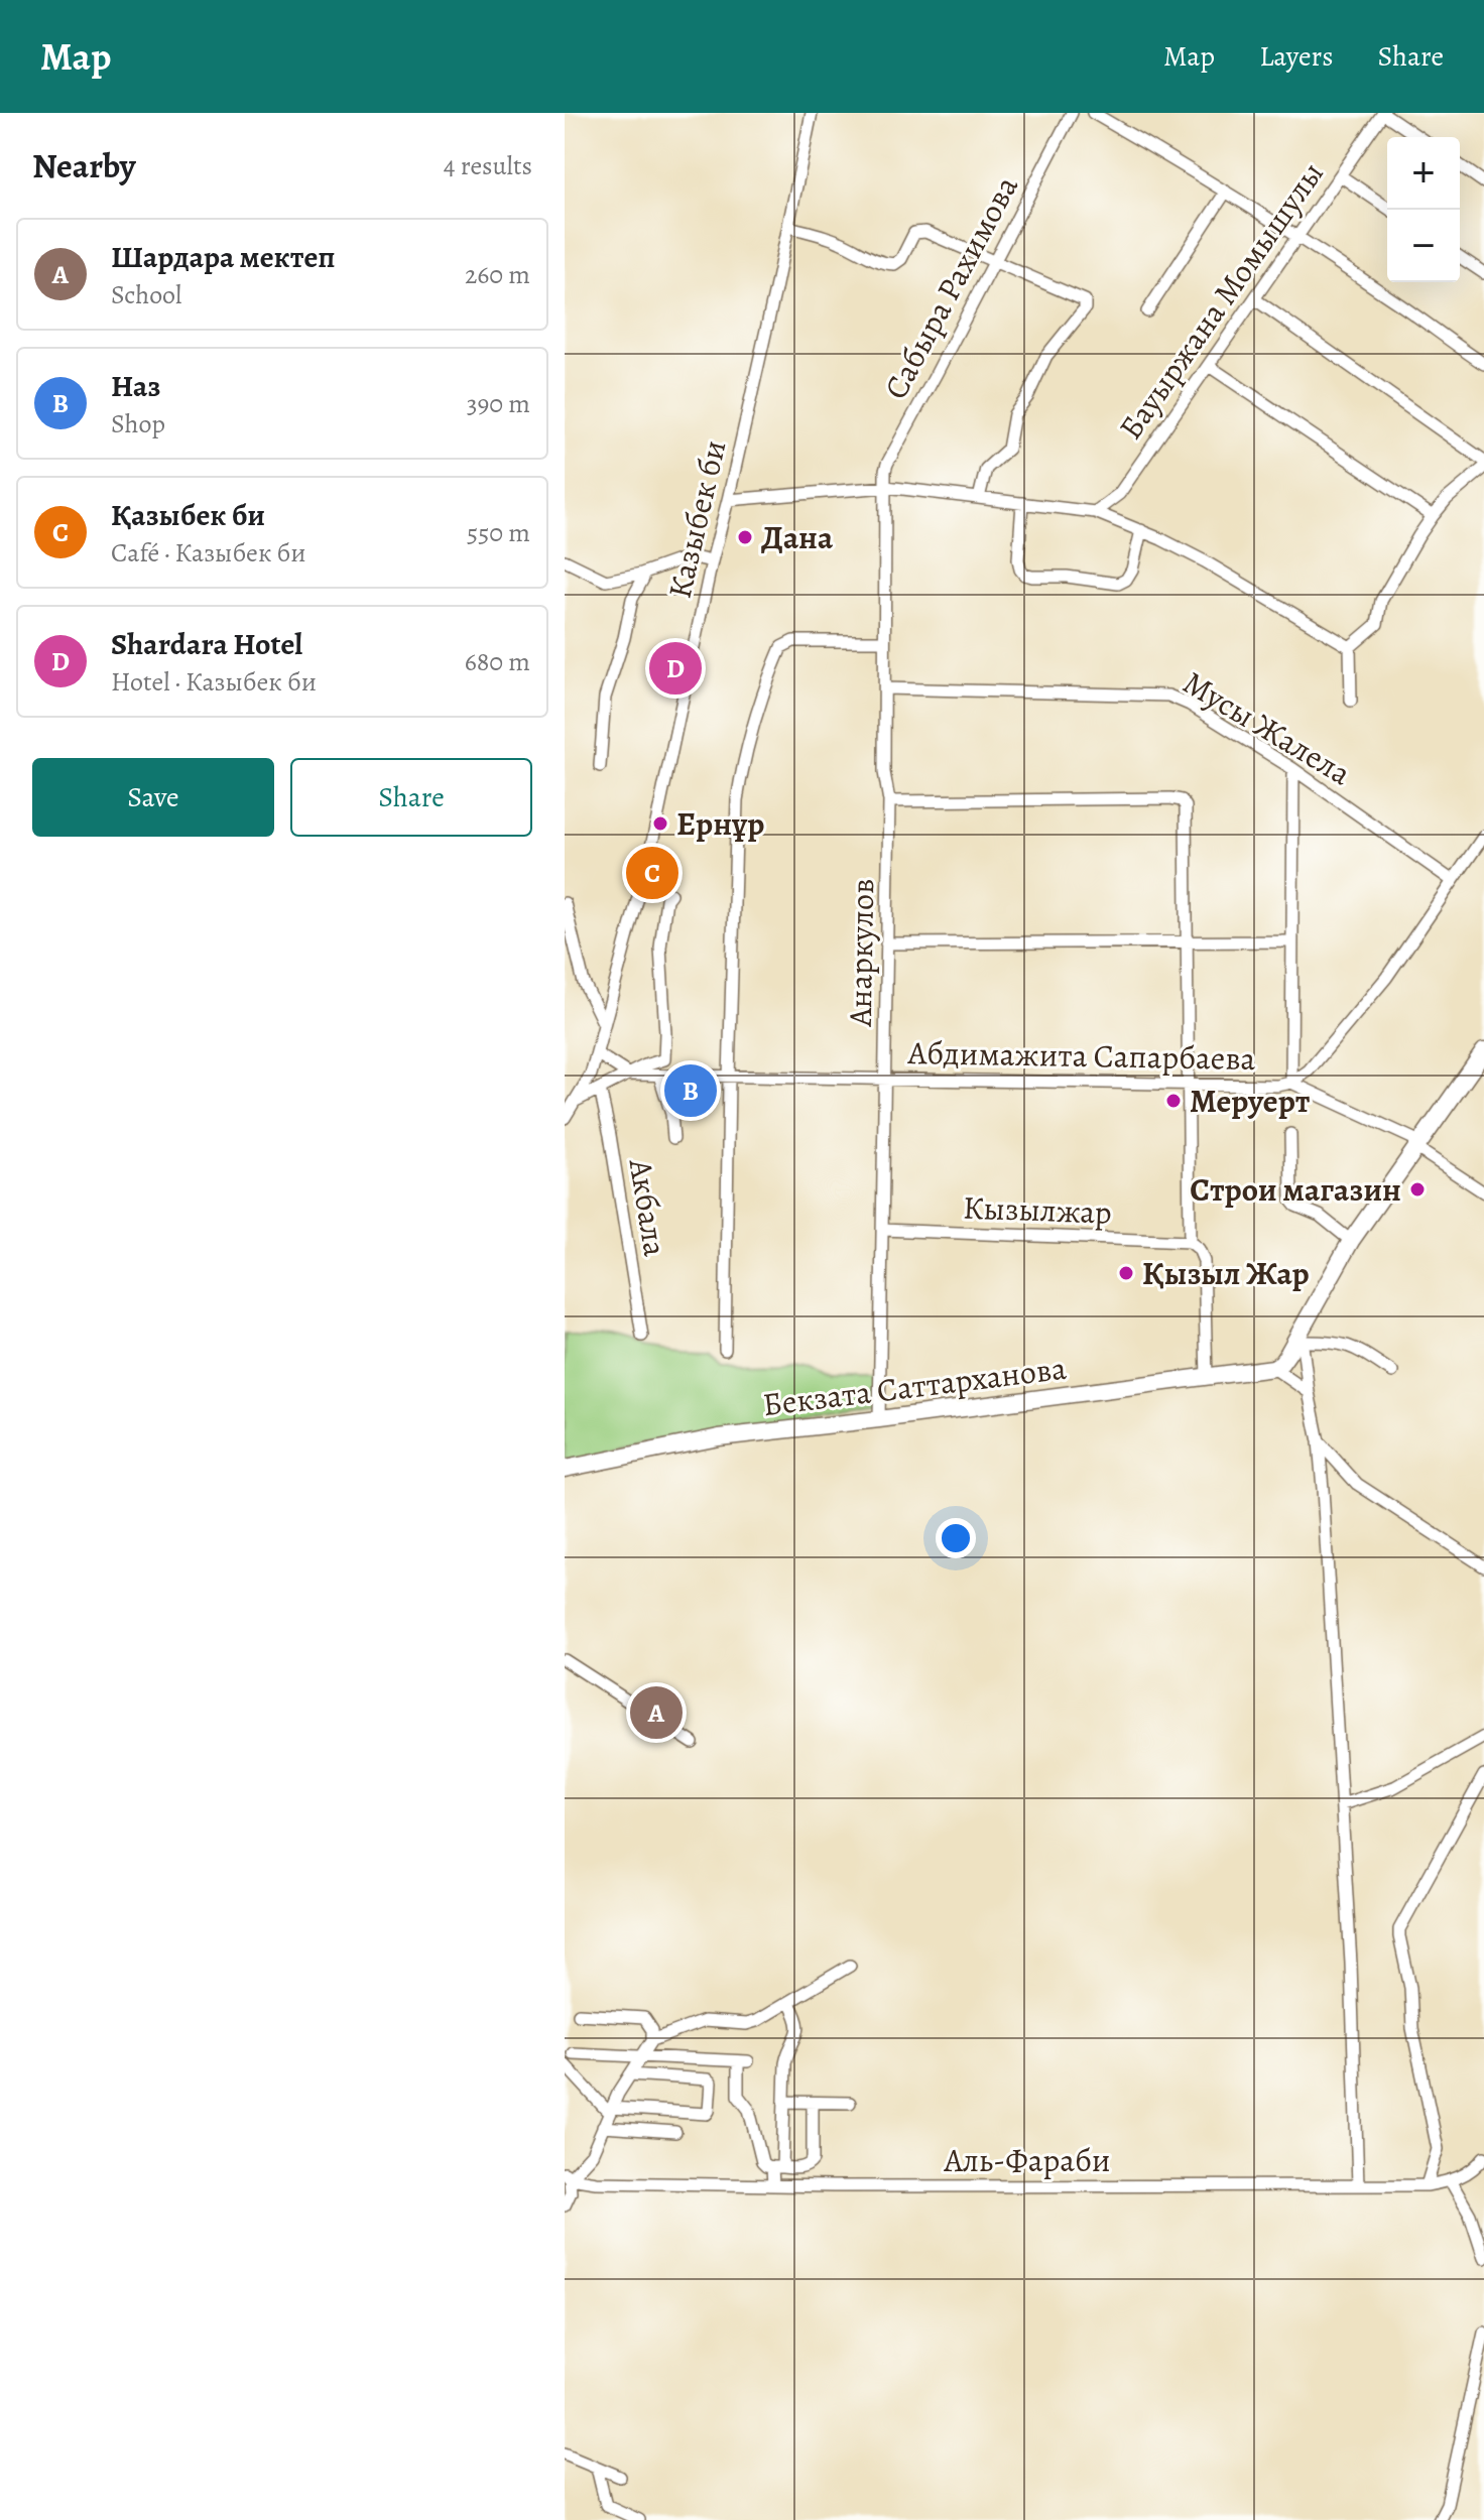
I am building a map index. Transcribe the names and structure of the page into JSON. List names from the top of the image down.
{
  "streets": {
    "street": [
      "Сабыра Рахимова",
      "Бауыржана Момышулы",
      "Казыбек би",
      "Мусы Жалела",
      "Анаркулов",
      "Абдимажита Сапарбаева",
      "Акбала",
      "Кызылжар",
      "Бекзата Саттарханова",
      "Аль-Фараби"
    ]
  },
  "crossings": [
    ["Сабыра Рахимова", "Анаркулов"],
    ["Мусы Жалела", "Анаркулов"],
    ["Мусы Жалела", "Абдимажита Сапарбаева"],
    ["Анаркулов", "Абдимажита Сапарбаева"],
    ["Анаркулов", "Кызылжар"],
    ["Анаркулов", "Бекзата Саттарханова"]
  ],
  "places": [
    "Дана",
    "Ернұр",
    "Меруерт",
    "Строи магазин",
    "Қызыл Жар"
  ],
  "page": {
    "header": "Map",
    "nav": ["Map", "Layers", "Share"],
    "heading": ["Nearby", "4 results"],
    "map_buttons": ["+", "−"],
    "list": [
      {
        "mark": "A",
        "name": "Шардара мектеп",
        "note": "School",
        "value": "260 m"
      },
      {
        "mark": "B",
        "name": "Наз",
        "note": "Shop",
        "value": "390 m"
      },
      {
        "mark": "C",
        "name": "Қазыбек би",
        "note": "Café · Казыбек би",
        "value": "550 m"
      },
      {
        "mark": "D",
        "name": "Shardara Hotel",
        "note": "Hotel · Казыбек би",
        "value": "680 m"
      }
    ],
    "pins": [
      "D",
      "C",
      "B",
      "A"
    ],
    "buttons": ["Save", "Share"]
  }
}
